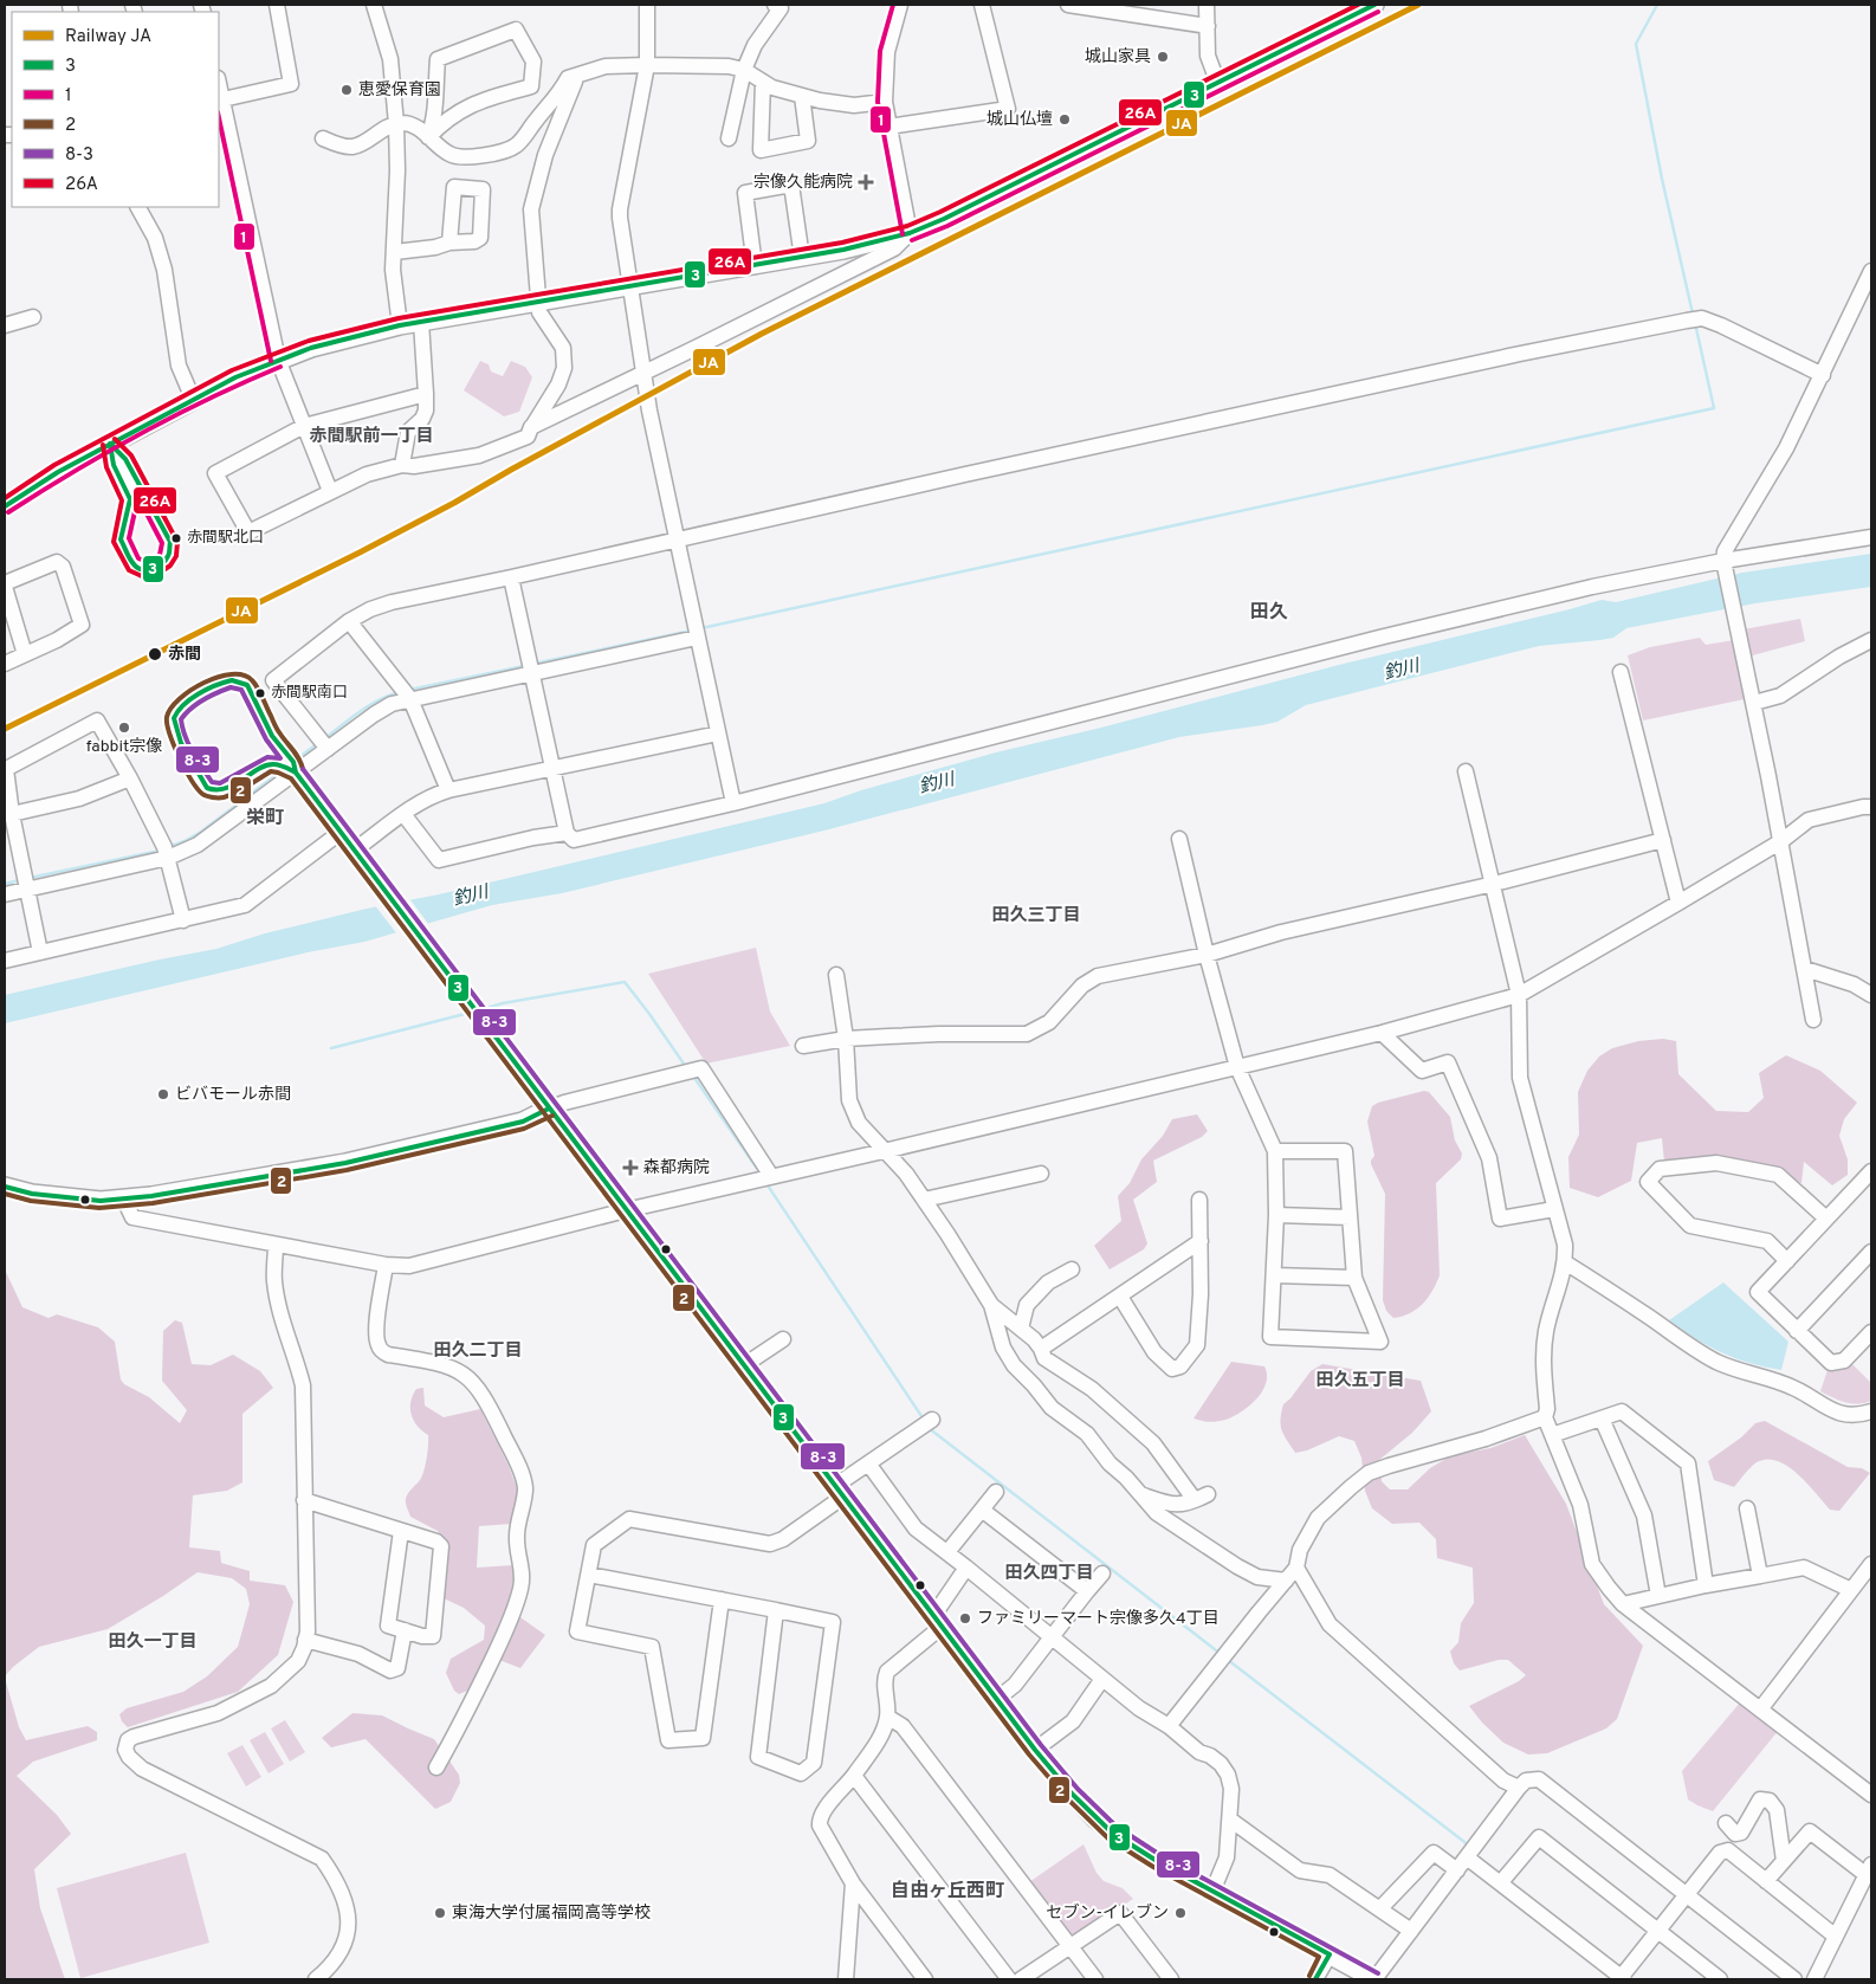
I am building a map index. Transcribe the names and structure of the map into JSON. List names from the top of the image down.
{
  "districts": [
    "赤間駅前一丁目",
    "田久",
    "栄町",
    "田久三丁目",
    "田久二丁目",
    "田久五丁目",
    "田久四丁目",
    "田久一丁目",
    "自由ヶ丘西町"
  ],
  "water": ["釣川"],
  "places": {
    "other": [
      "城山家具",
      "恵愛保育園",
      "城山仏壇",
      "赤間駅北口",
      "赤間",
      "赤間駅南口",
      "fabbit宗像",
      "ビバモール赤間",
      "ファミリーマート宗像多久4丁目",
      "東海大学付属福岡高等学校",
      "セブン-イレブン"
    ],
    "health": ["宗像久能病院", "森都病院"]
  },
  "lines": [
    "rail line JA",
    "transit line 3",
    "transit line 1",
    "transit line 26A",
    "transit line 2",
    "transit line 8-3"
  ],
  "legend": [
    "Railway JA",
    "3",
    "1",
    "2",
    "8-3",
    "26A"
  ]
}
